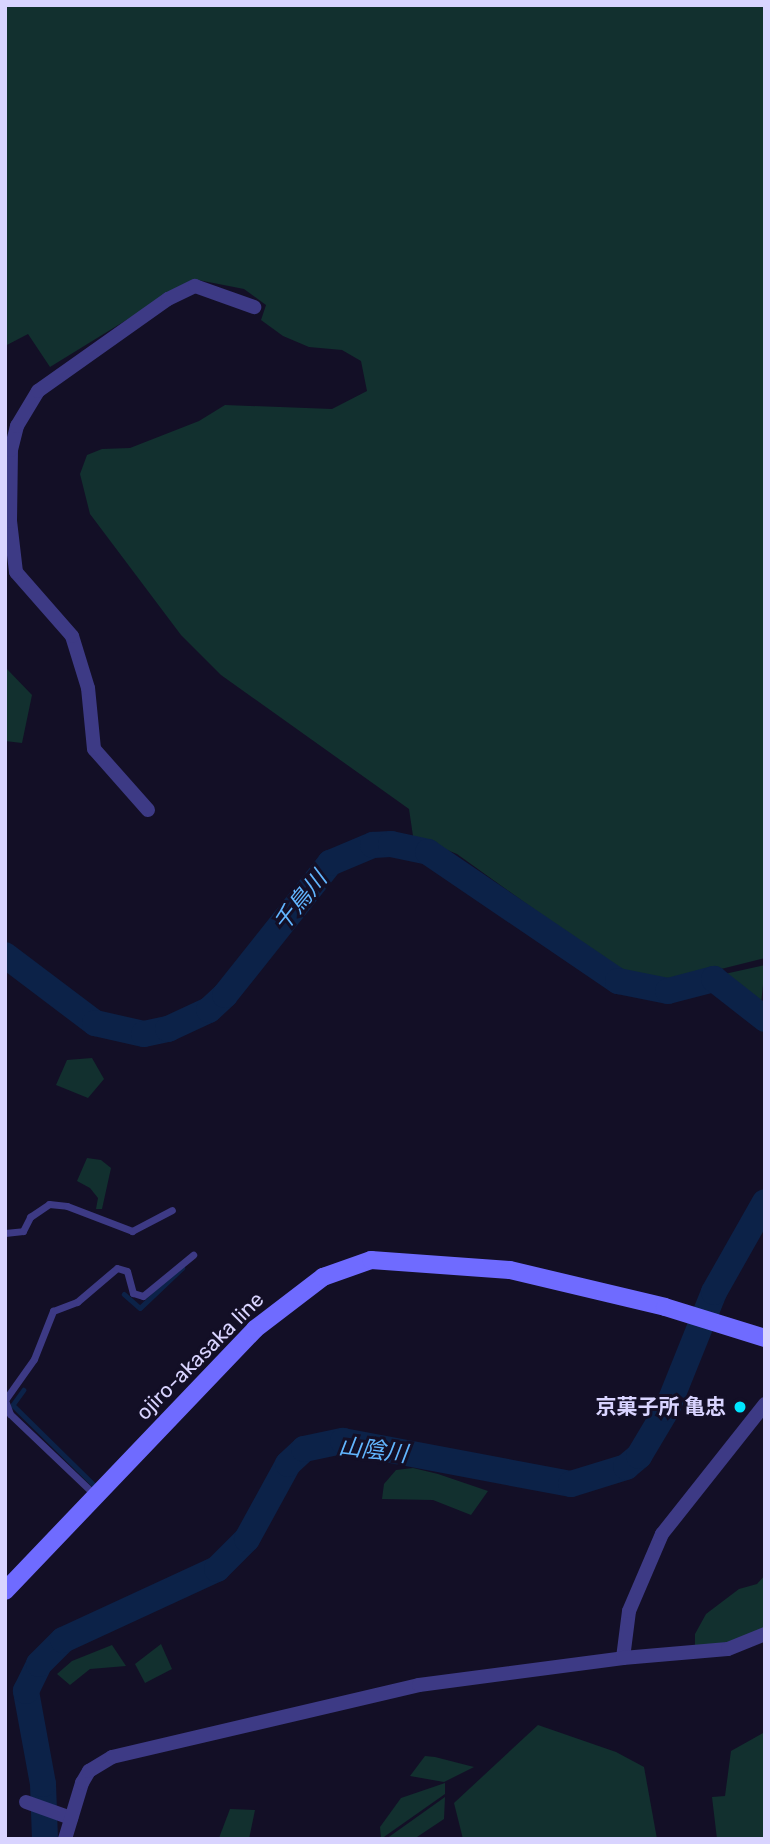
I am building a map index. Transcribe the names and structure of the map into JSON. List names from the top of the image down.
{
  "streets": {
    "main road": ["ojiro-akasaka line"]
  },
  "water": ["千鳥川", "山陰川"],
  "places": ["京菓子所 亀忠"]
}
